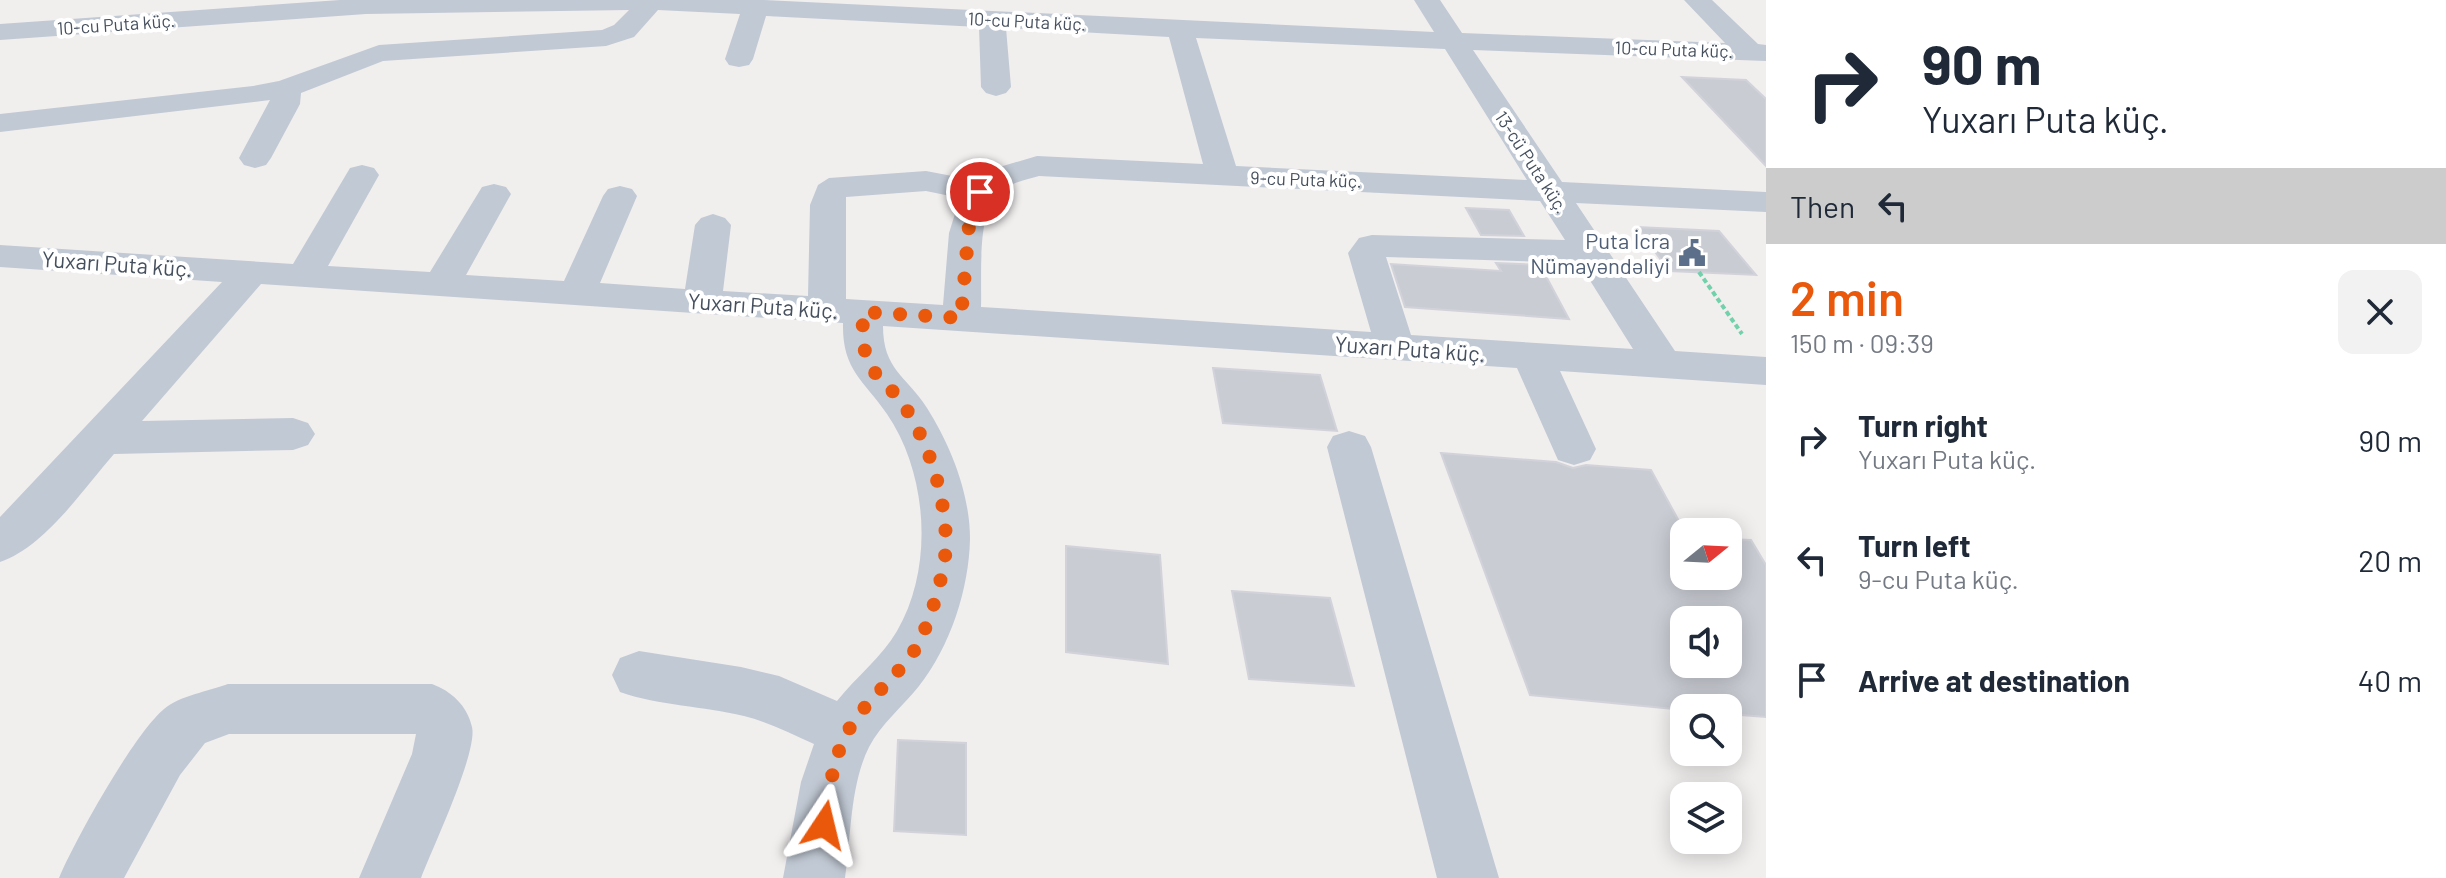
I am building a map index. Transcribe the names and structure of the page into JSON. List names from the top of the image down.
{
  "streets": {
    "street": [
      "10-cu Puta küç.",
      "13-cü Puta küç.",
      "9-cu Puta küç.",
      "Yuxarı Puta küç."
    ]
  },
  "crossings": [
    ["10-cu Puta küç.", "13-cü Puta küç."],
    ["13-cü Puta küç.", "9-cu Puta küç."],
    ["13-cü Puta küç.", "Yuxarı Puta küç."]
  ],
  "places": {
    "public building": ["Puta İcra Nümayəndəliyi"]
  },
  "north": "right",
  "page": {
    "turn": ["90 m", "Yuxarı Puta küç."],
    "then": "Then",
    "heading": ["2 min", "150 m · 09:39"],
    "list": [
      {
        "name": "Turn right",
        "note": "Yuxarı Puta küç.",
        "value": "90 m"
      },
      {
        "name": "Turn left",
        "note": "9-cu Puta küç.",
        "value": "20 m"
      },
      {
        "name": "Arrive at destination",
        "value": "40 m"
      }
    ]
  }
}
